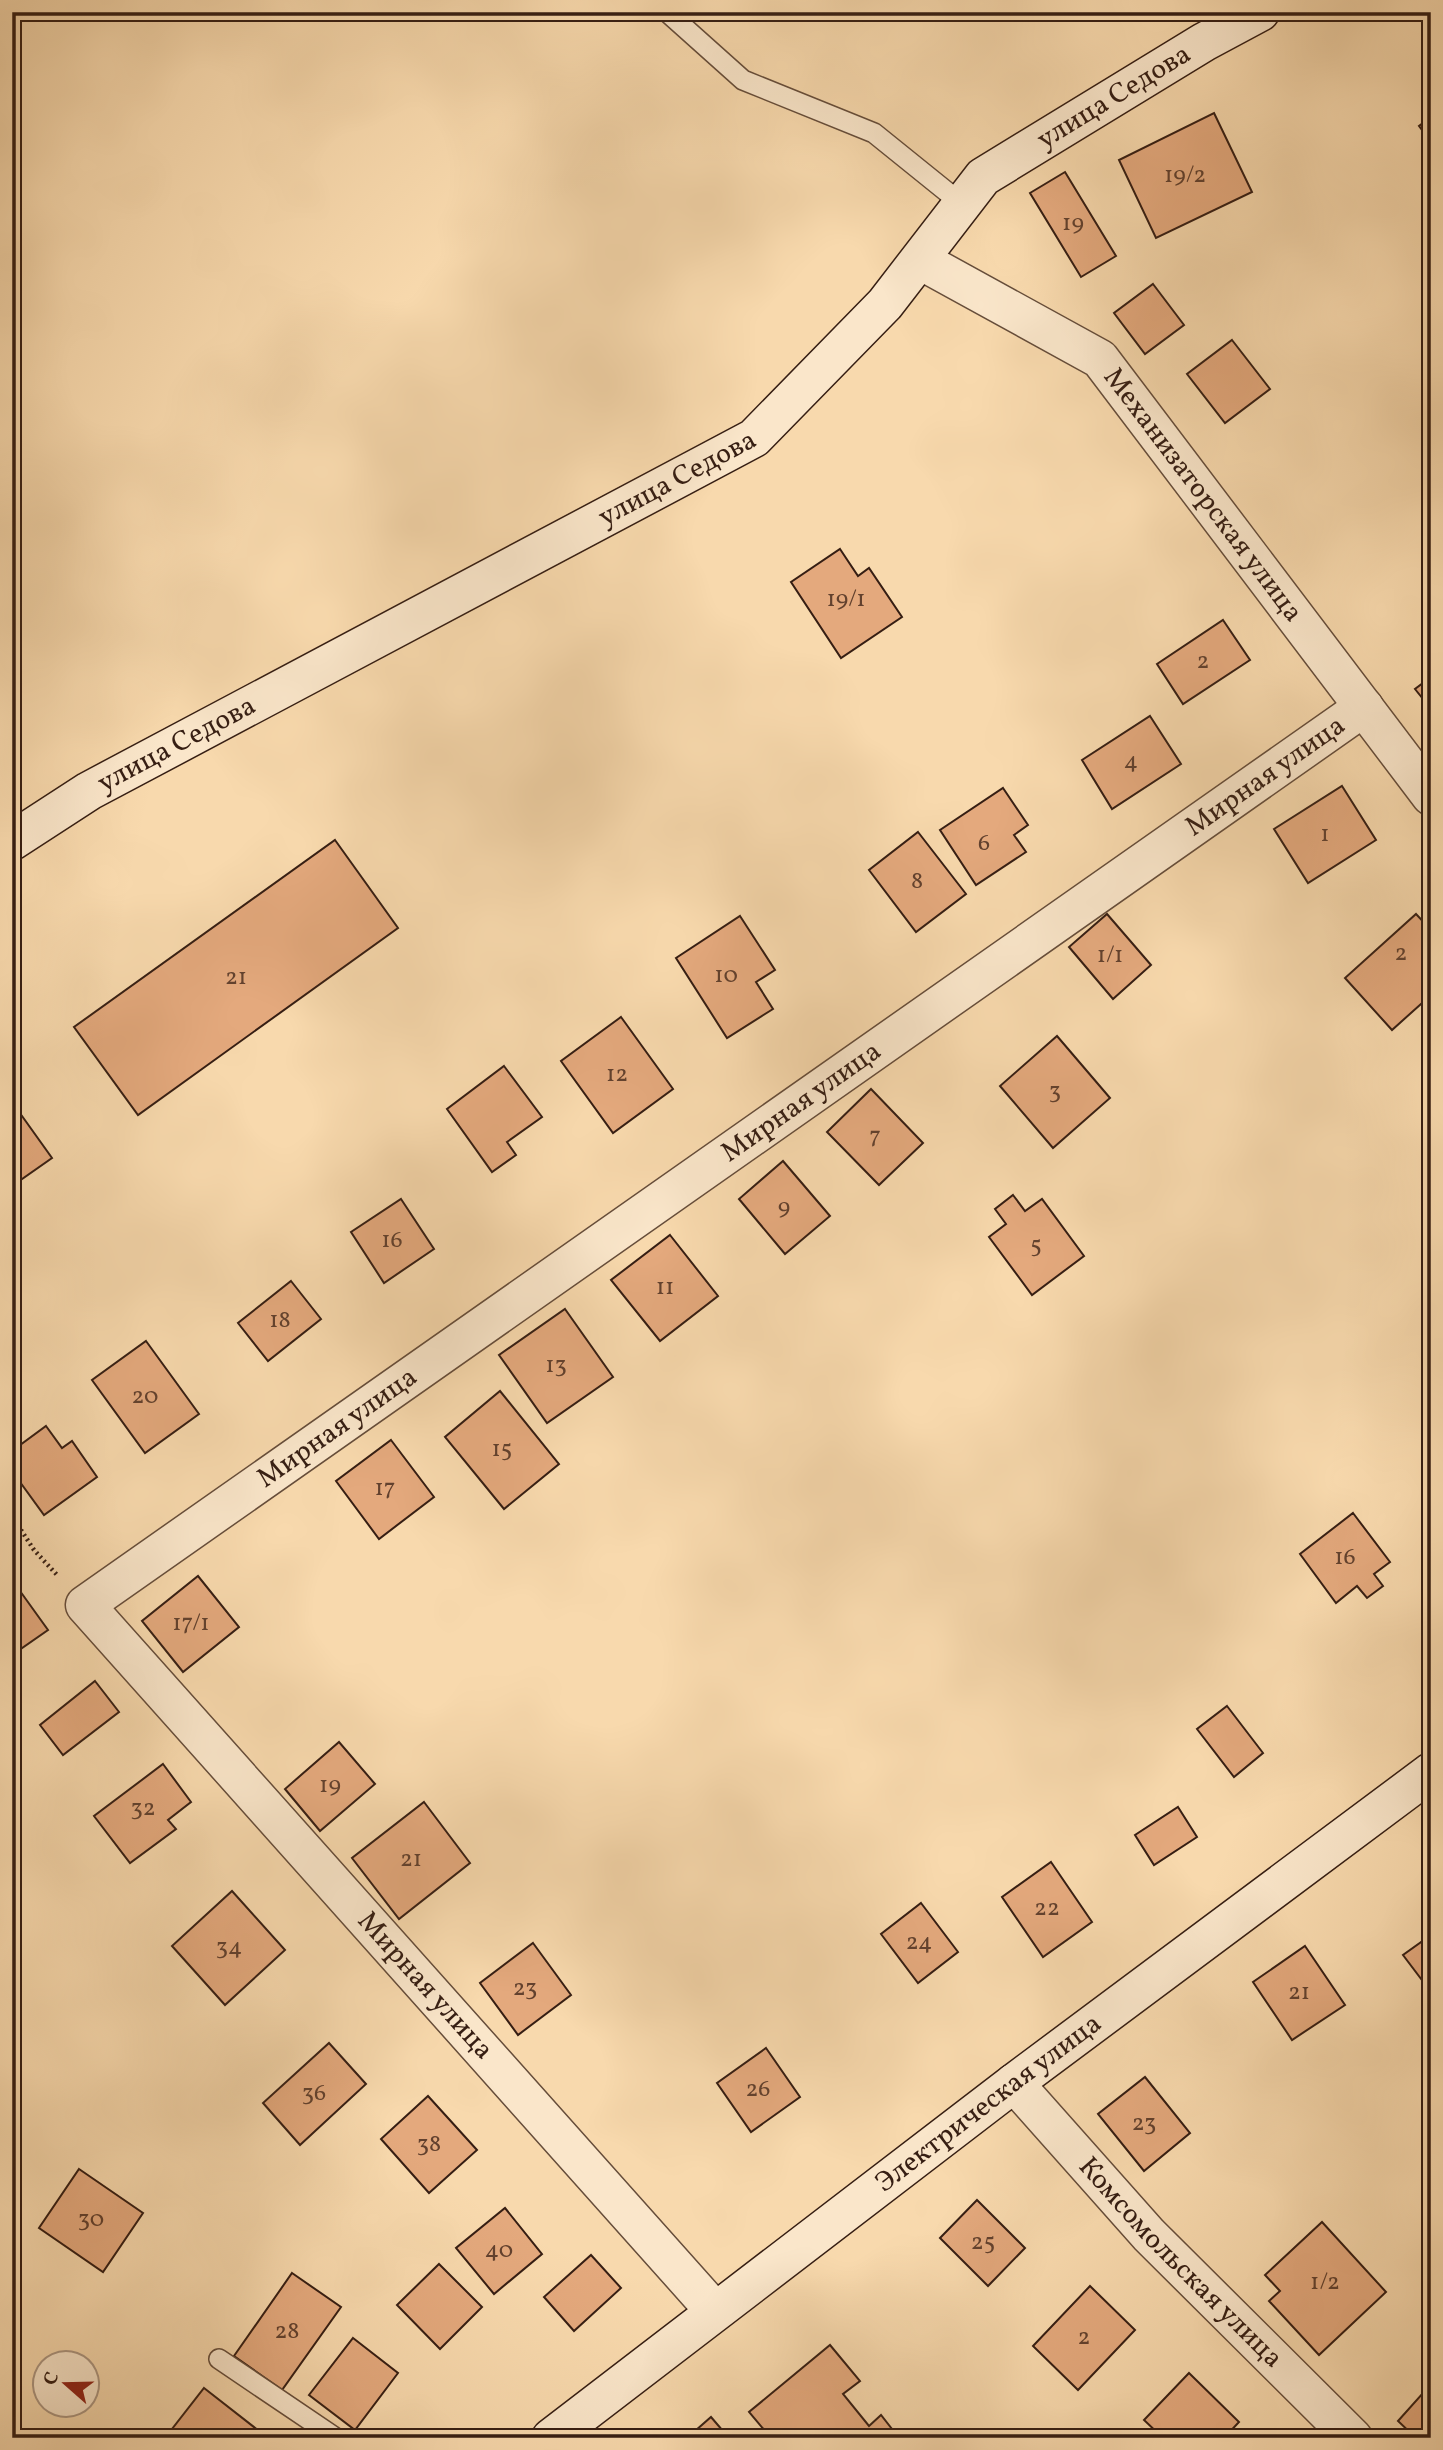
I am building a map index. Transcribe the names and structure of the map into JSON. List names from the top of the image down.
{
  "streets": {
    "street": [
      "улица Седова",
      "Механизаторская улица",
      "Мирная улица",
      "Электрическая улица",
      "Комсомольская улица"
    ]
  },
  "crossings": [
    ["улица Седова", "Механизаторская улица"],
    ["Механизаторская улица", "Мирная улица"],
    ["Мирная улица", "Электрическая улица"],
    ["Электрическая улица", "Комсомольская улица"]
  ],
  "house_numbers": [
    "19/2",
    "19",
    "19/1",
    "2",
    "4",
    "1",
    "6",
    "8",
    "2",
    "1/1",
    "10",
    "21",
    "12",
    "3",
    "7",
    "9",
    "16",
    "5",
    "11",
    "18",
    "13",
    "20",
    "15",
    "17",
    "16",
    "17/1",
    "19",
    "32",
    "21",
    "22",
    "24",
    "34",
    "23",
    "21",
    "26",
    "36",
    "23",
    "38",
    "30",
    "25",
    "40",
    "1/2",
    "28",
    "2"
  ],
  "north": "left"
}
